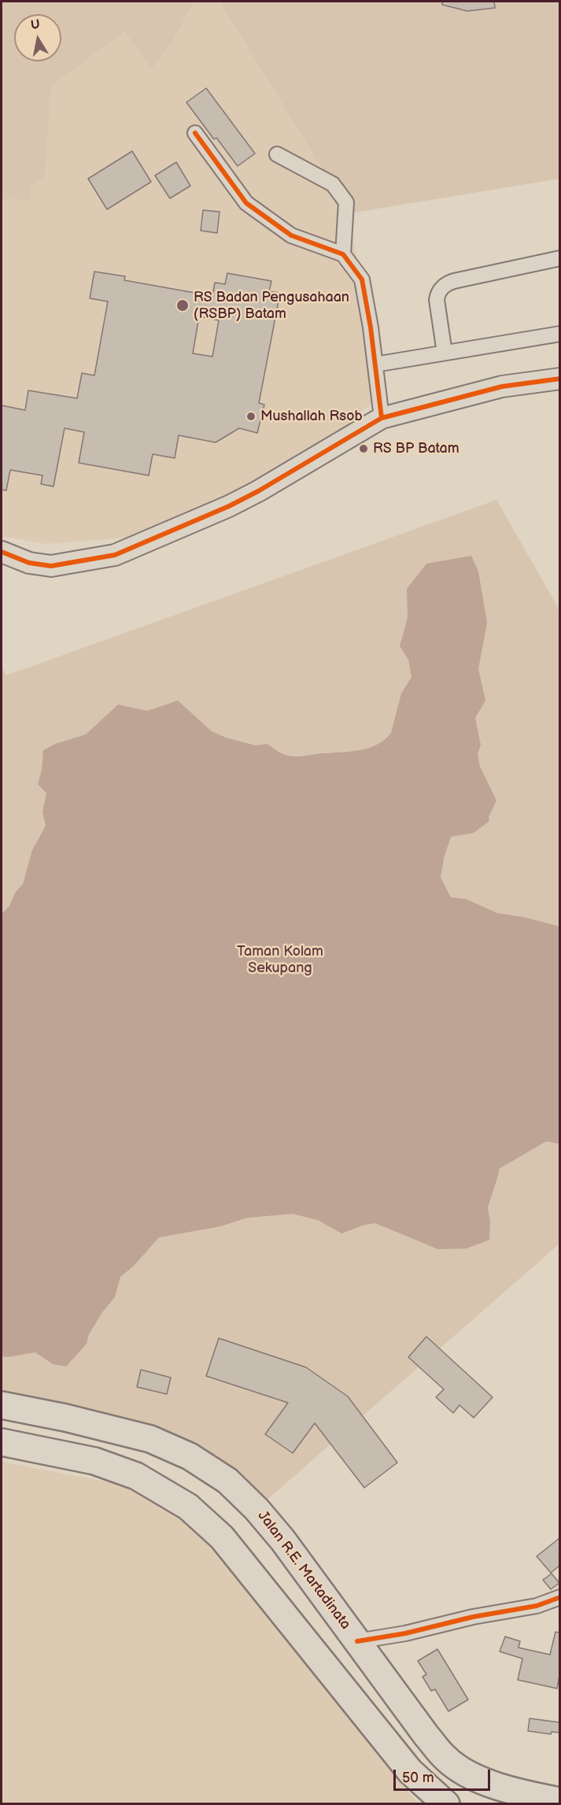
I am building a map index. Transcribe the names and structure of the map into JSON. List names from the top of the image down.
{
  "streets": {
    "highway": ["Jalan R.E. Martadinata"]
  },
  "parks": ["Taman Kolam Sekupang"],
  "places": ["RS Badan Pengusahaan (RSBP) Batam", "Mushallah Rsob", "RS BP Batam"],
  "scale_bar": "50 m",
  "north": "top"
}
